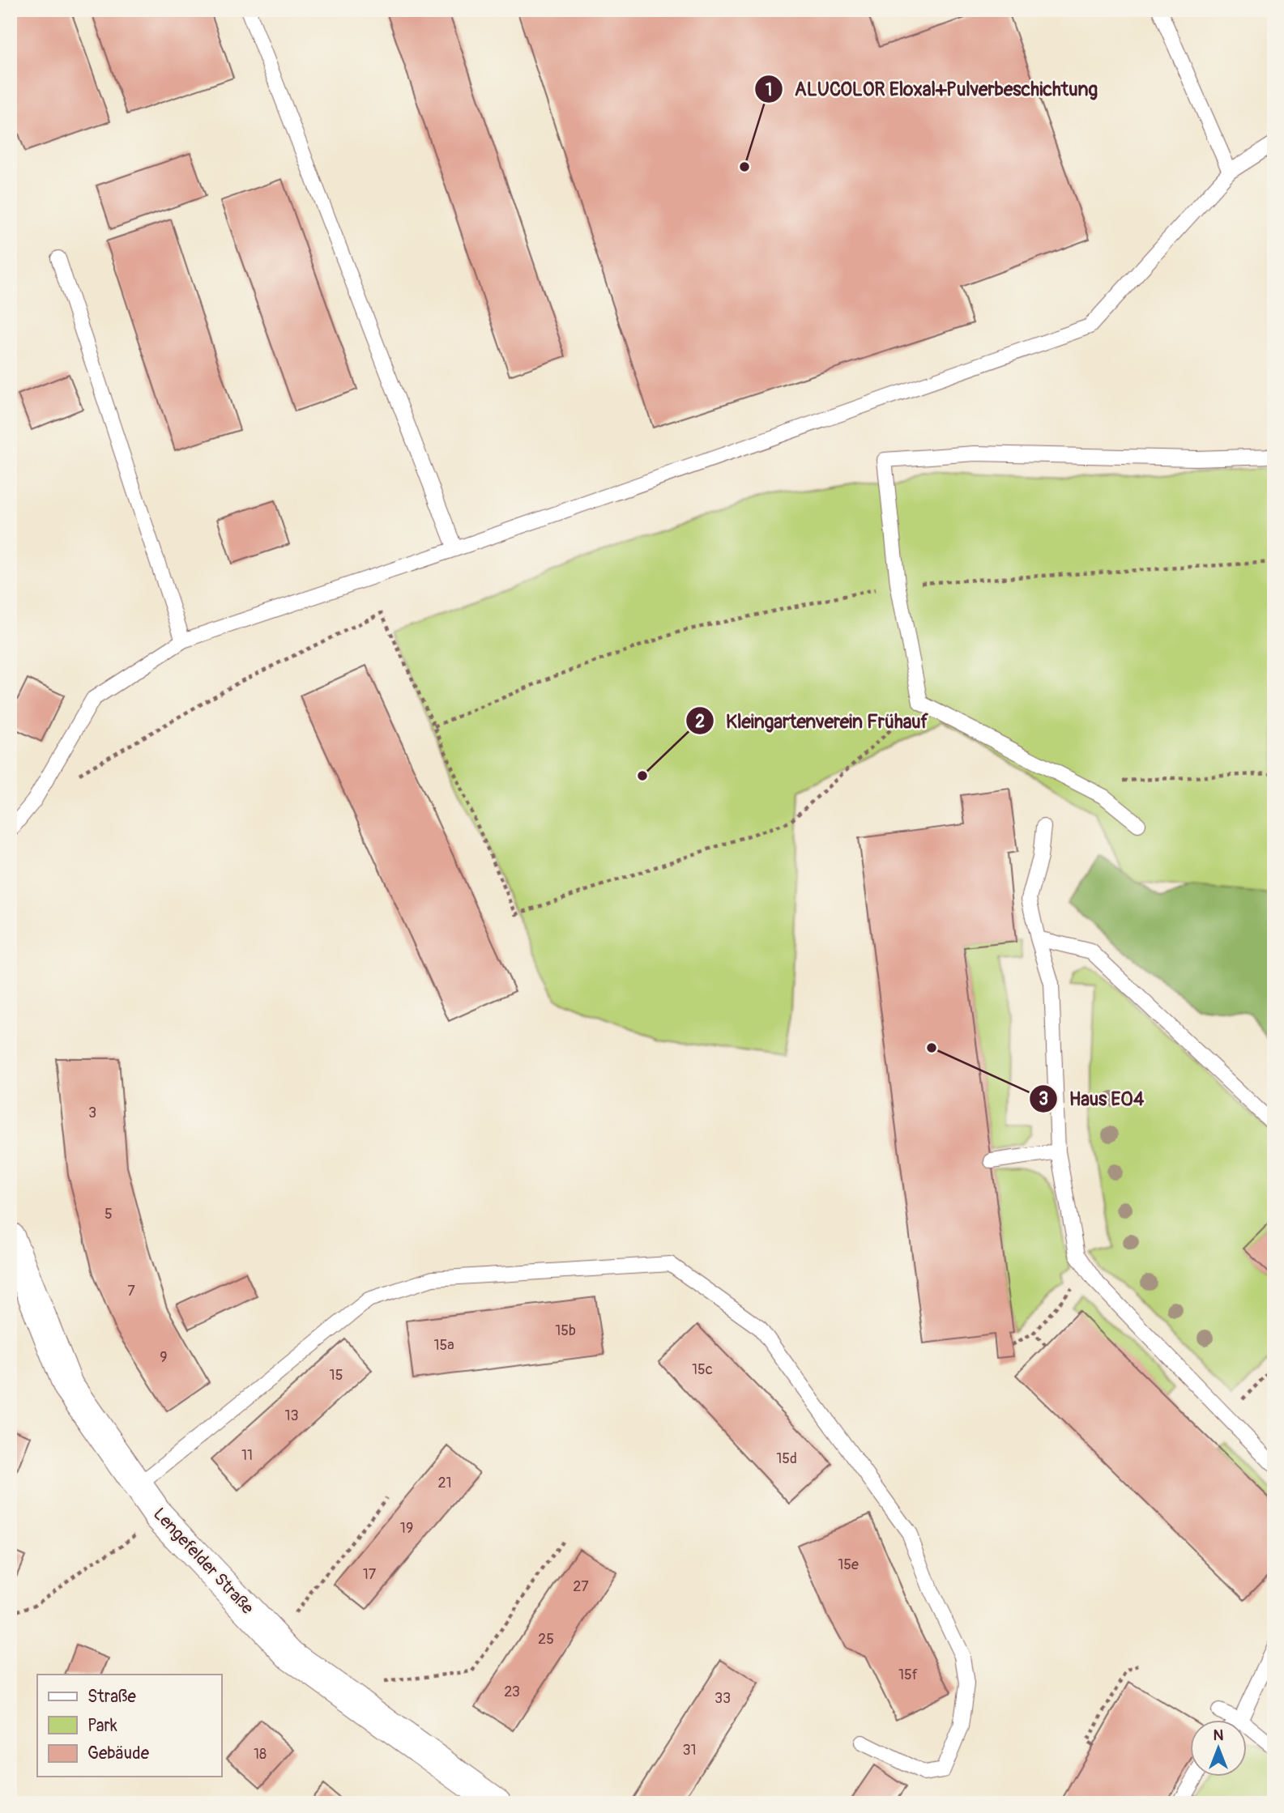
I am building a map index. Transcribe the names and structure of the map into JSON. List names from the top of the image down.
{
  "streets": {
    "street": ["Lengefelder Straße"]
  },
  "places": ["ALUCOLOR Eloxal+Pulverbeschichtung", "Kleingartenverein Frühauf", "Haus E04"],
  "house_numbers": [
    "3",
    "5",
    "7",
    "15b",
    "15a",
    "9",
    "15c",
    "15",
    "13",
    "11",
    "15d",
    "21",
    "19",
    "15e",
    "17",
    "27",
    "25",
    "15f",
    "23",
    "33",
    "31",
    "18"
  ],
  "legend": ["Straße", "Park", "Gebäude"],
  "north": "top"
}
